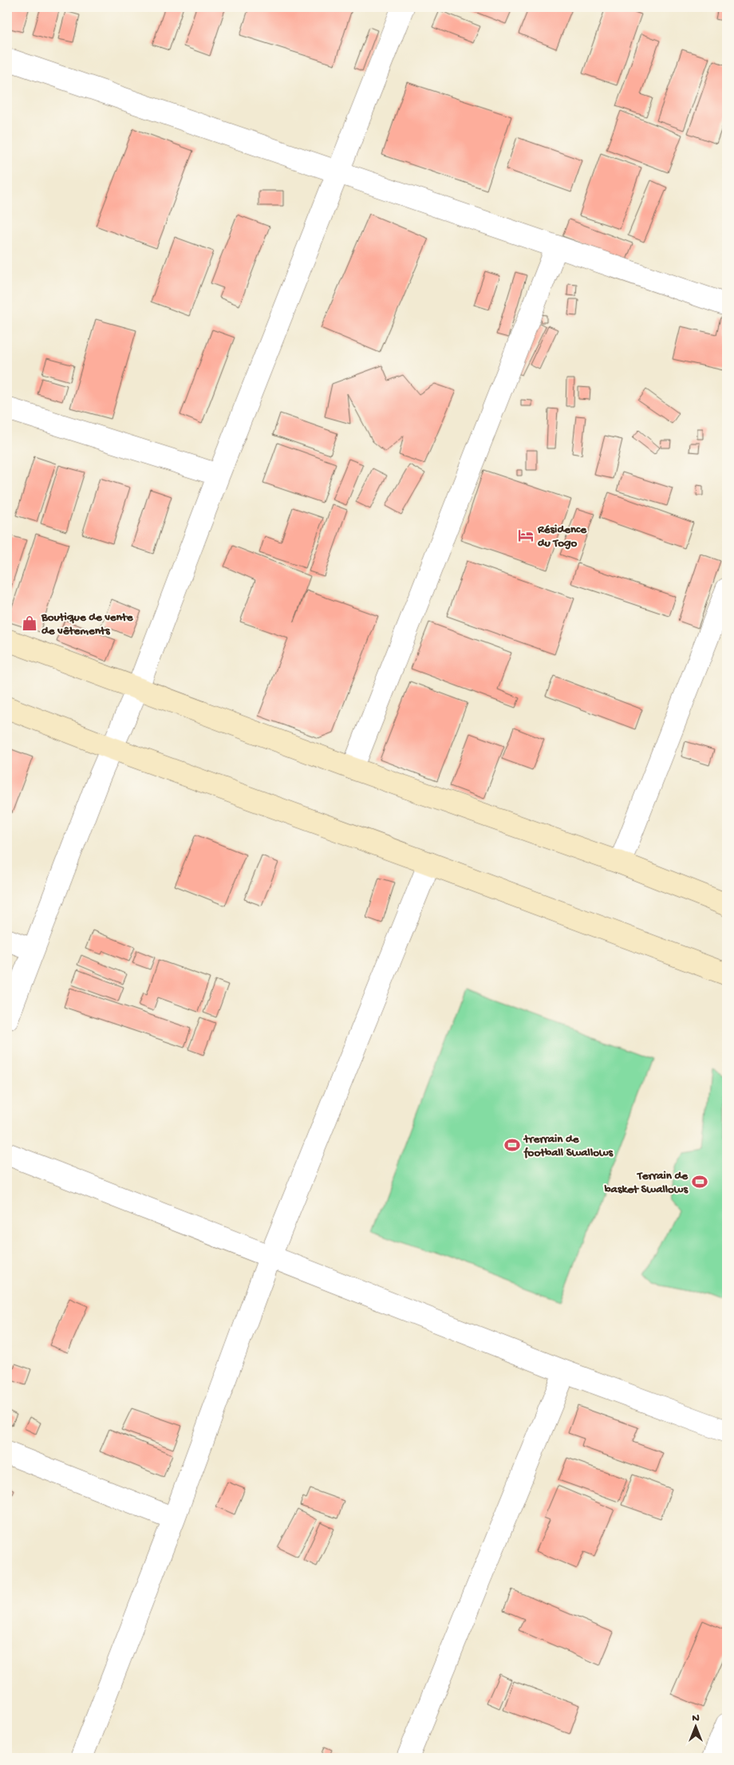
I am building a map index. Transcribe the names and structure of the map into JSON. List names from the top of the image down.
{
  "places": {
    "hotel": ["Résidence du Togo"],
    "shop": ["Boutique de vente de vêtements"],
    "sports": ["trerrain de football Swallows", "Terrain de basket Swallows"]
  },
  "north": "top"
}
